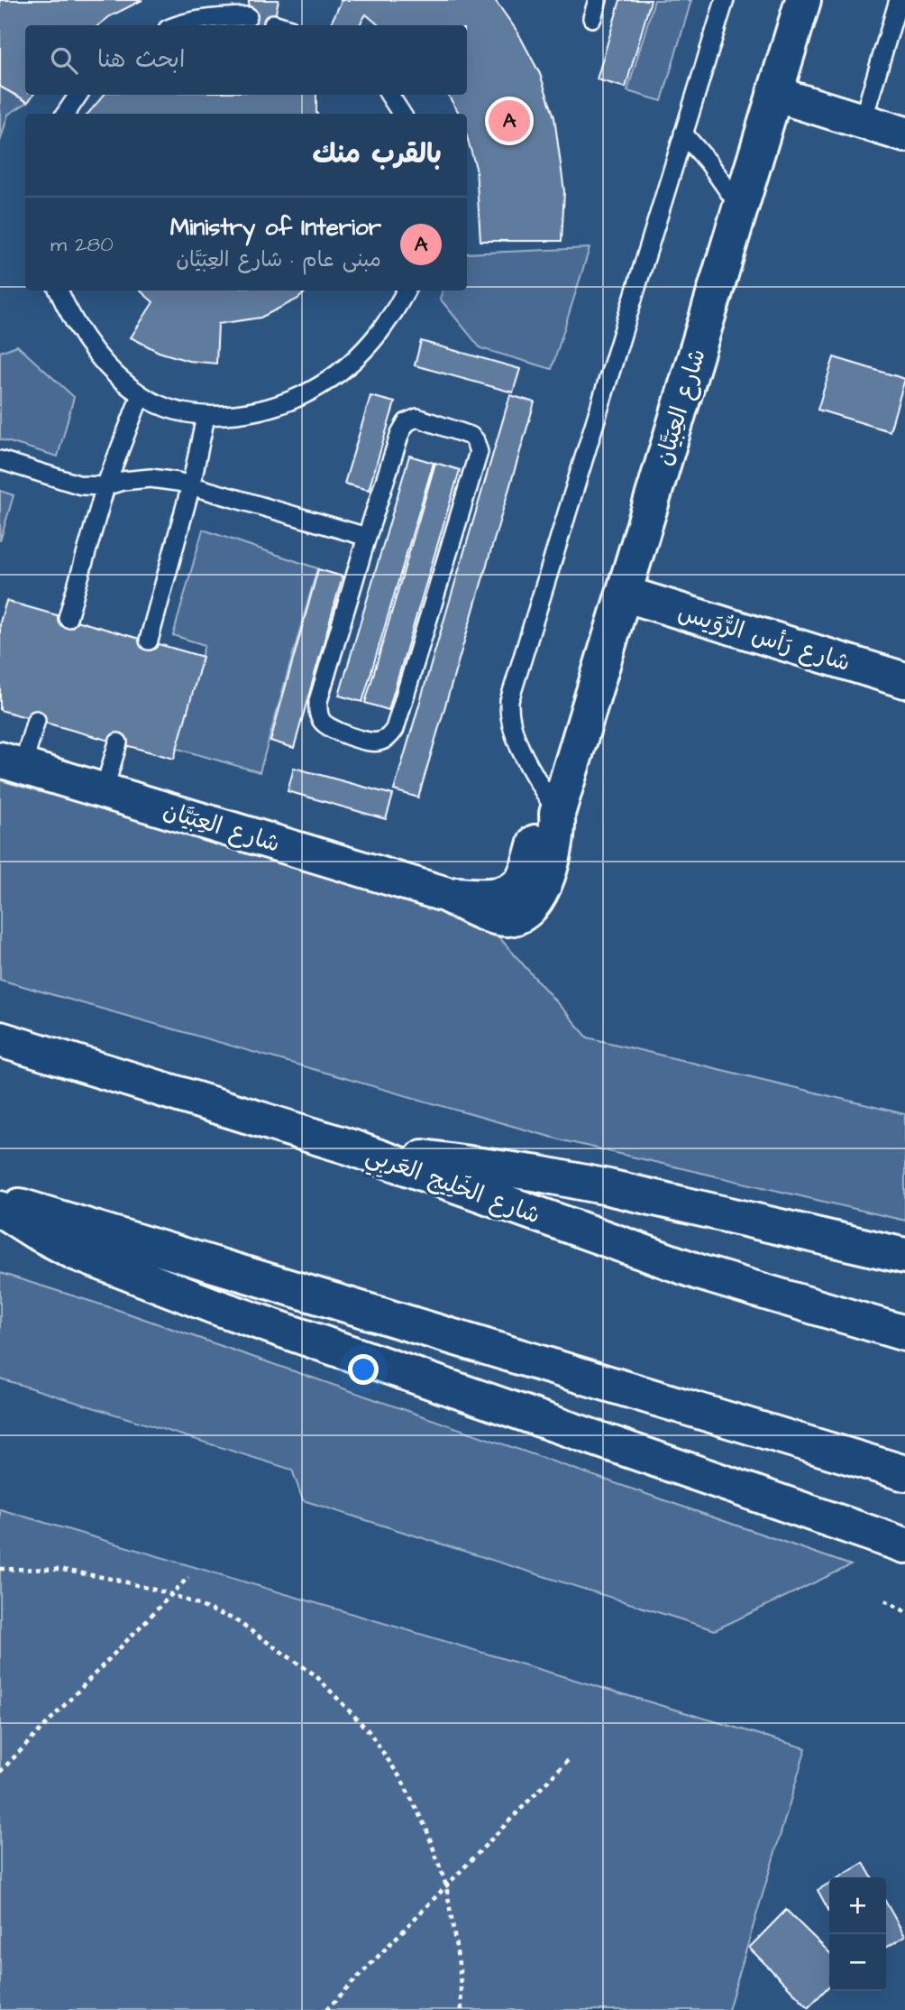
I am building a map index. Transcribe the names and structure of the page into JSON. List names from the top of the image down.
{
  "streets": {
    "main road": ["شارع العِبَيَّان", "شارع رَأس الرُّوَيس", "شارع الخَلِيج العَربِي"]
  },
  "crossings": [
    ["شارع العِبَيَّان", "شارع رَأس الرُّوَيس"]
  ],
  "page": {
    "search": "ابحث هنا",
    "pins": "A",
    "heading": "بالقرب منك",
    "list": [
      {
        "mark": "A",
        "name": "Ministry of Interior",
        "note": "مبنى عام · شارع العِبَيَّان",
        "value": "280 m"
      }
    ],
    "map_buttons": ["+", "−"]
  }
}
